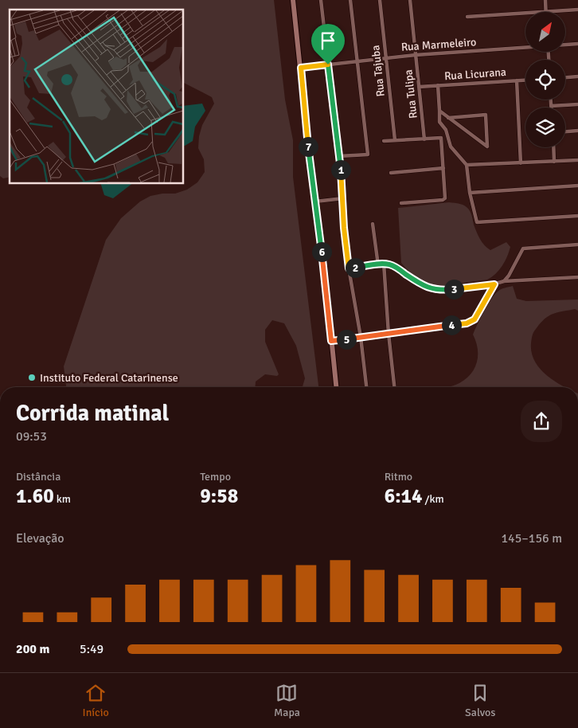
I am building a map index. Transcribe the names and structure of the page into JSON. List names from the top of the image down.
{
  "streets": {
    "street": [
      "Rua Marmeleiro",
      "Rua Tajuba",
      "Rua Licurana",
      "Rua Tulipa"
    ]
  },
  "crossings": [
    ["Rua Marmeleiro", "Rua Tajuba"],
    ["Rua Marmeleiro", "Rua Tulipa"],
    ["Rua Licurana", "Rua Tulipa"]
  ],
  "places": ["Instituto Federal Catarinense"],
  "north": "top right",
  "page": {
    "pins": [
      "7",
      "1",
      "6",
      "2",
      "3",
      "4",
      "5"
    ],
    "heading": ["Corrida matinal", "09:53"],
    "stats": [
      ["Distância", "1.60 km"],
      ["Tempo", "9:58"],
      ["Ritmo", "6:14 /km"]
    ],
    "chart": ["Elevação", "145–156 m"],
    "list": [
      {
        "name": "200 m",
        "note": "5:49"
      }
    ],
    "tabs": ["Início", "Mapa", "Salvos"]
  }
}
